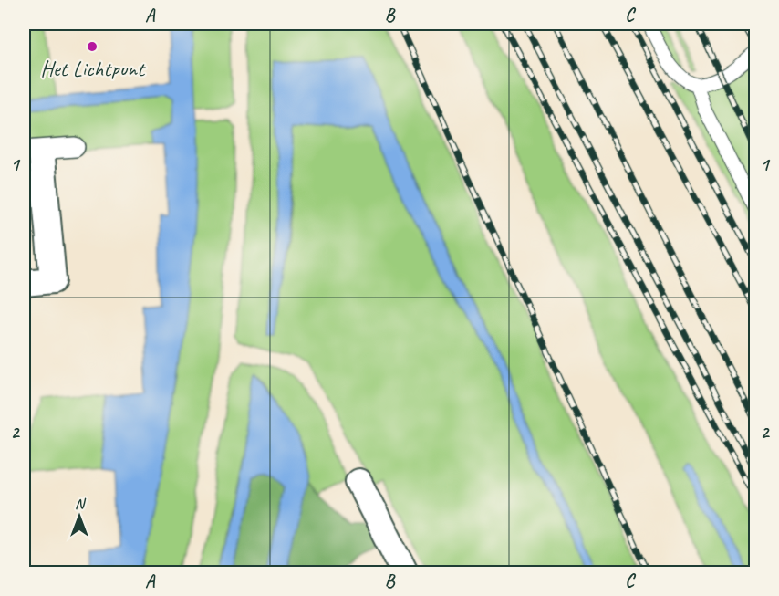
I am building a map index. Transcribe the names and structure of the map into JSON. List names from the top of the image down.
{
  "places": ["Het Lichtpunt"],
  "north": "top",
  "grid": {
    "columns": ["A", "B", "C"],
    "rows": ["1", "2"]
  }
}
